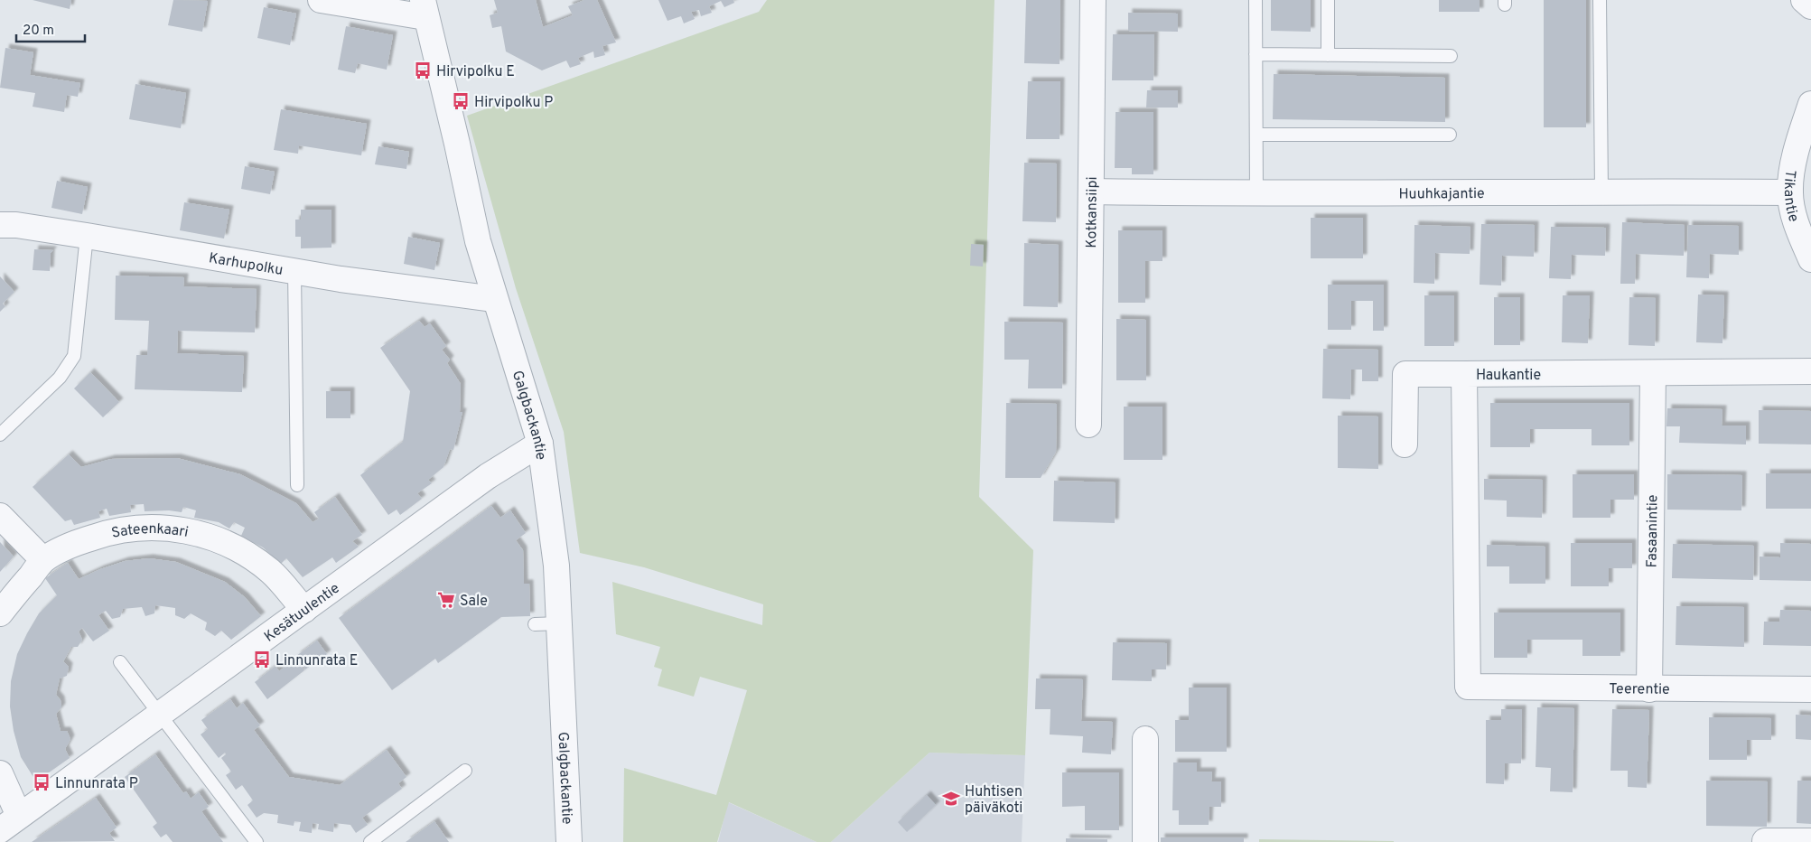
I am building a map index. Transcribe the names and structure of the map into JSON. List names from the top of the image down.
{
  "streets": {
    "street": [
      "Huuhkajantie",
      "Tikantie",
      "Kotkansiipi",
      "Karhupolku",
      "Haukantie",
      "Galgbackantie",
      "Fasaanintie",
      "Sateenkaari",
      "Kesätuulentie",
      "Teerentie"
    ]
  },
  "crossings": [
    ["Huuhkajantie", "Tikantie"],
    ["Huuhkajantie", "Kotkansiipi"],
    ["Karhupolku", "Galgbackantie"],
    ["Haukantie", "Fasaanintie"],
    ["Haukantie", "Teerentie"],
    ["Galgbackantie", "Kesätuulentie"],
    ["Fasaanintie", "Teerentie"],
    ["Sateenkaari", "Kesätuulentie"]
  ],
  "places": {
    "bus stop": [
      "Hirvipolku E",
      "Hirvipolku P",
      "Linnunrata E",
      "Linnunrata P"
    ],
    "supermarket": ["Sale"],
    "school or university": ["Huhtisen päiväkoti"]
  },
  "scale_bar": "20 m"
}
